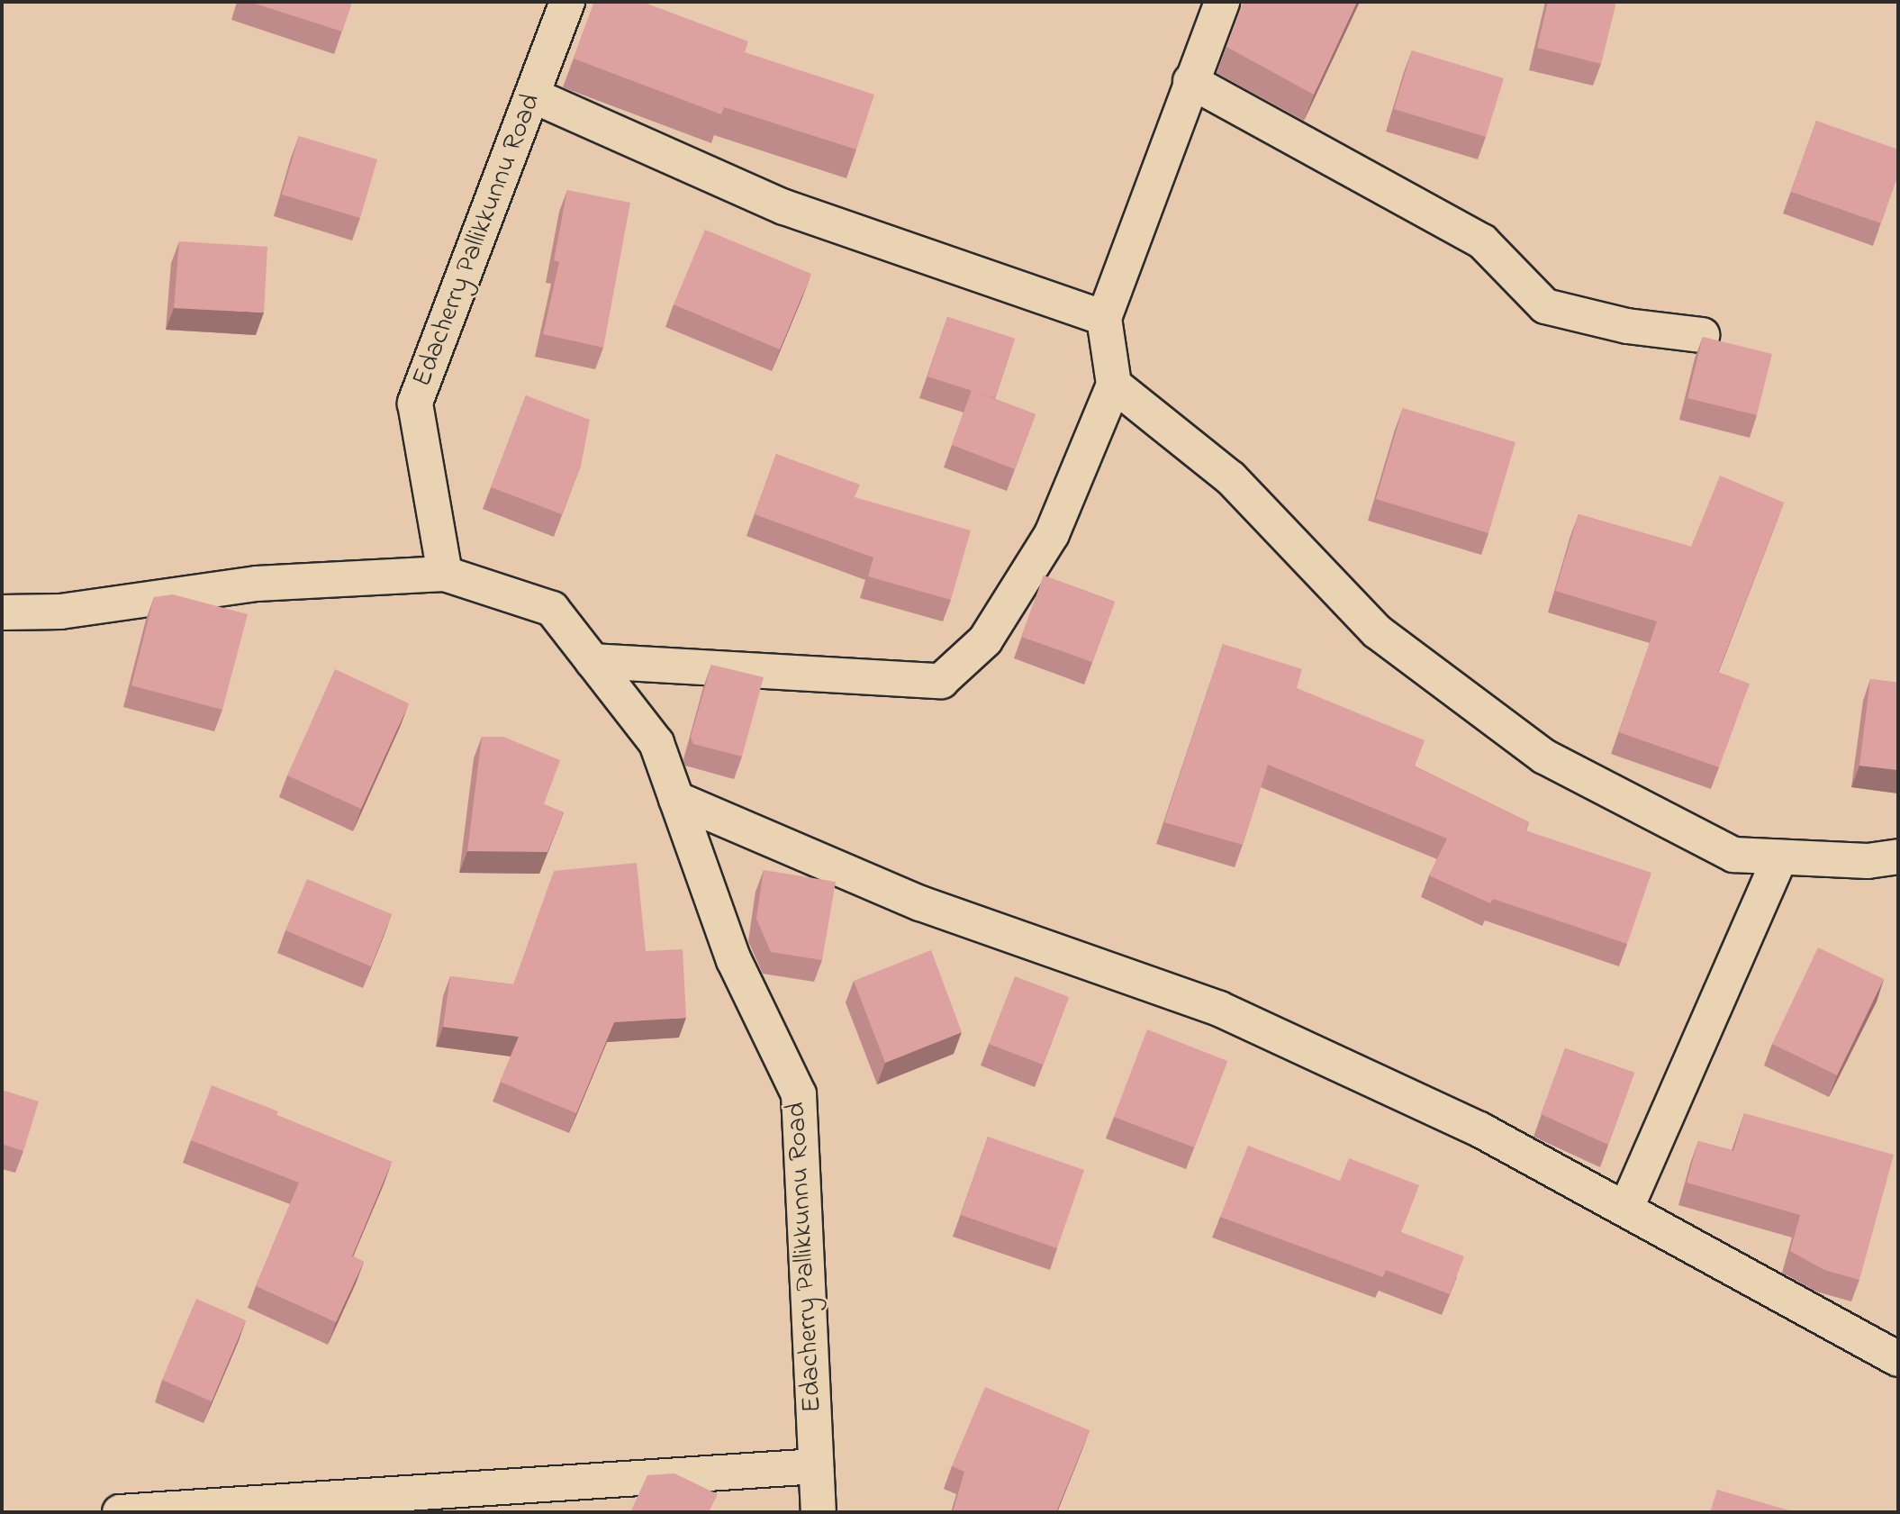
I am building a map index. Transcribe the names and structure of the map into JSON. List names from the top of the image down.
{
  "streets": {
    "street": ["Edacherry Pallikkunnu Road"]
  }
}
